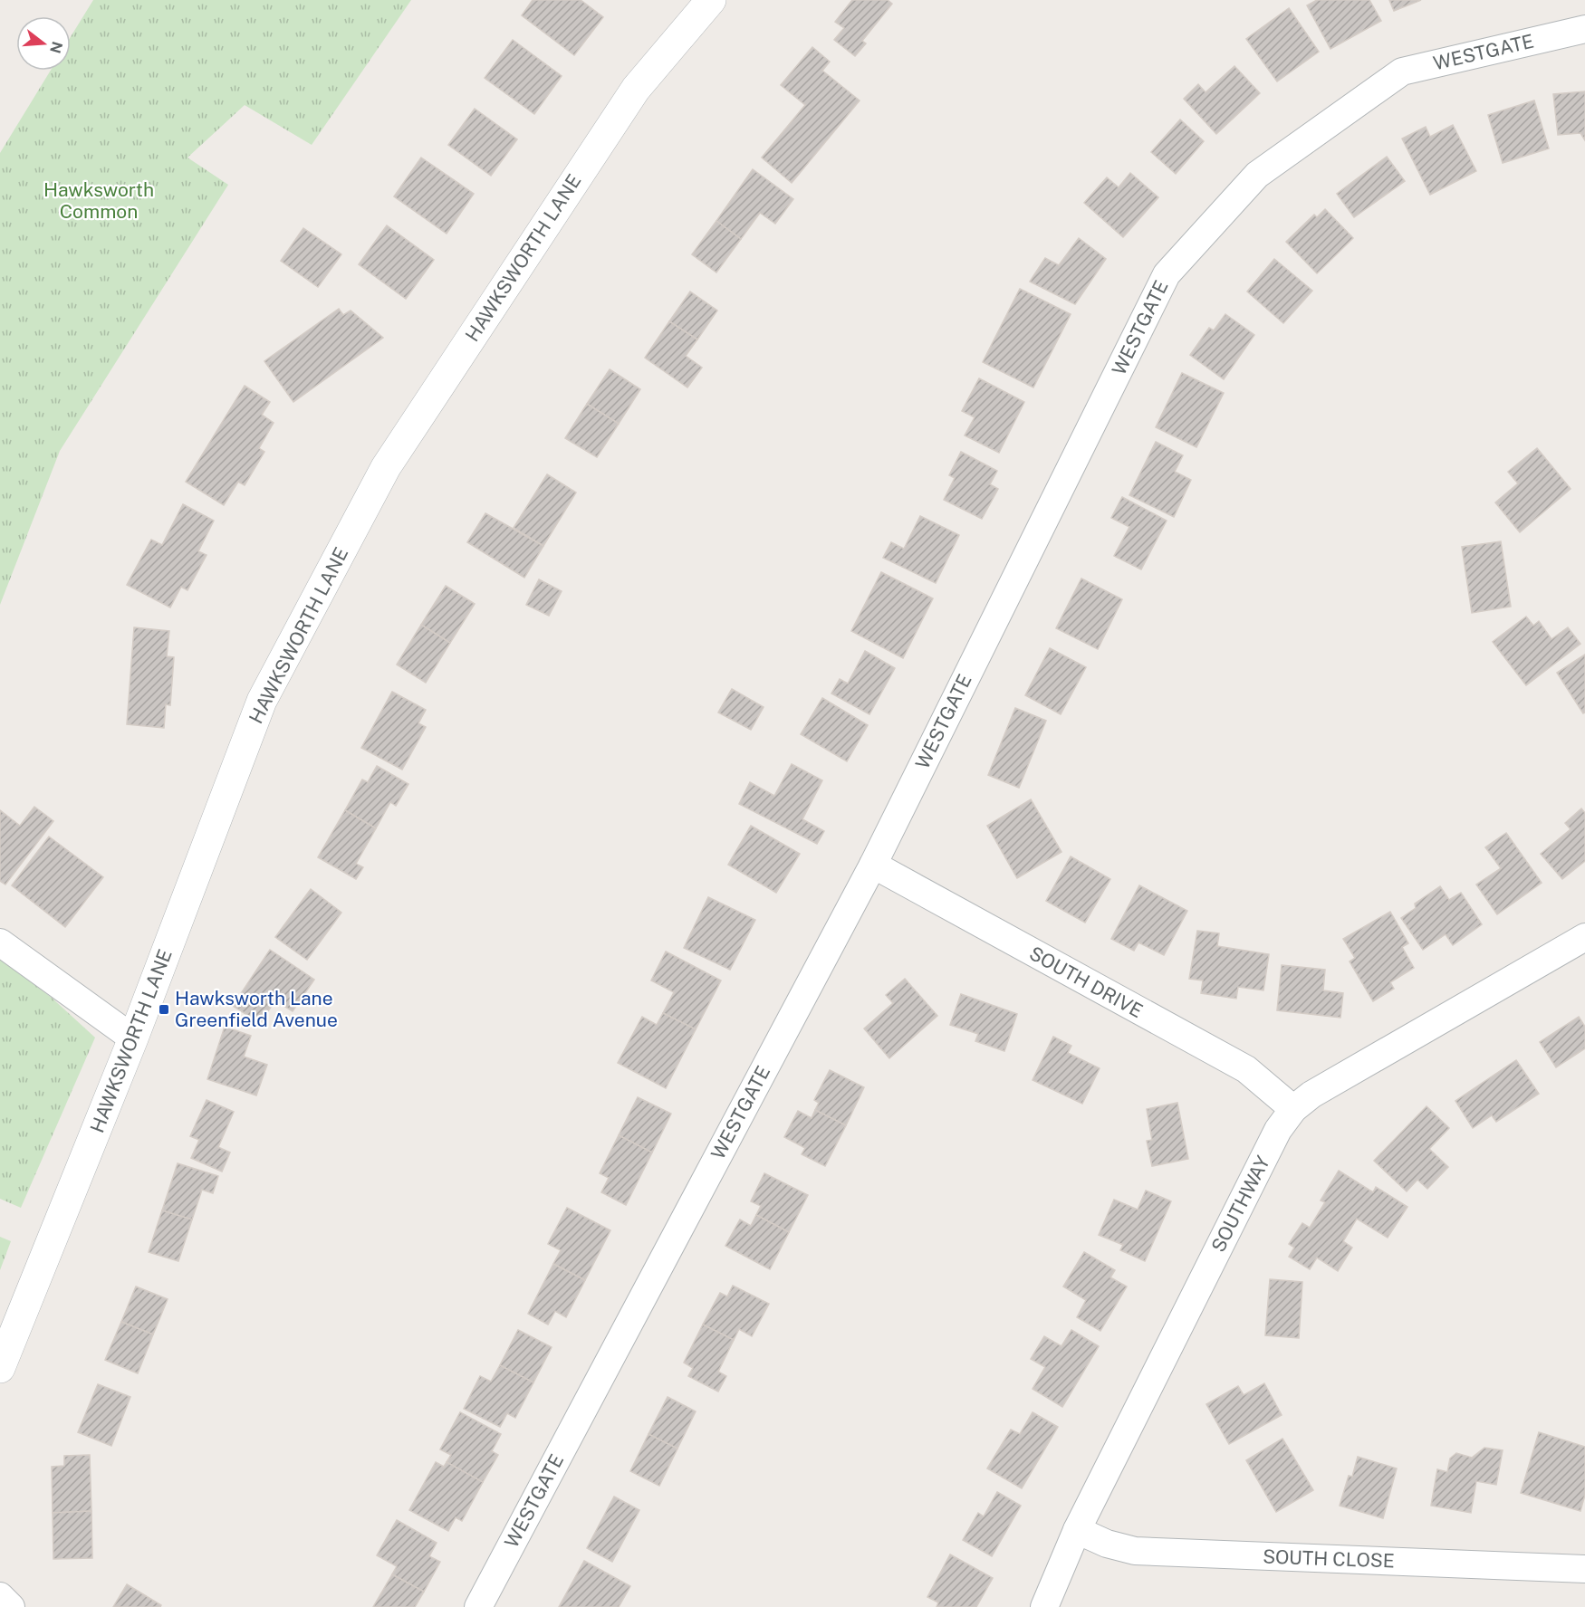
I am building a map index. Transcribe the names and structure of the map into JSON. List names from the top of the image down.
{
  "streets": {
    "street": [
      "WESTGATE",
      "HAWKSWORTH LANE",
      "SOUTH DRIVE",
      "SOUTHWAY",
      "SOUTH CLOSE"
    ]
  },
  "crossings": [
    ["WESTGATE", "SOUTH DRIVE"],
    ["SOUTH DRIVE", "SOUTHWAY"],
    ["SOUTHWAY", "SOUTH CLOSE"]
  ],
  "parks": ["Hawksworth Common"],
  "places": {
    "transit": ["Hawksworth Lane Greenfield Avenue"]
  },
  "north": "right"
}
